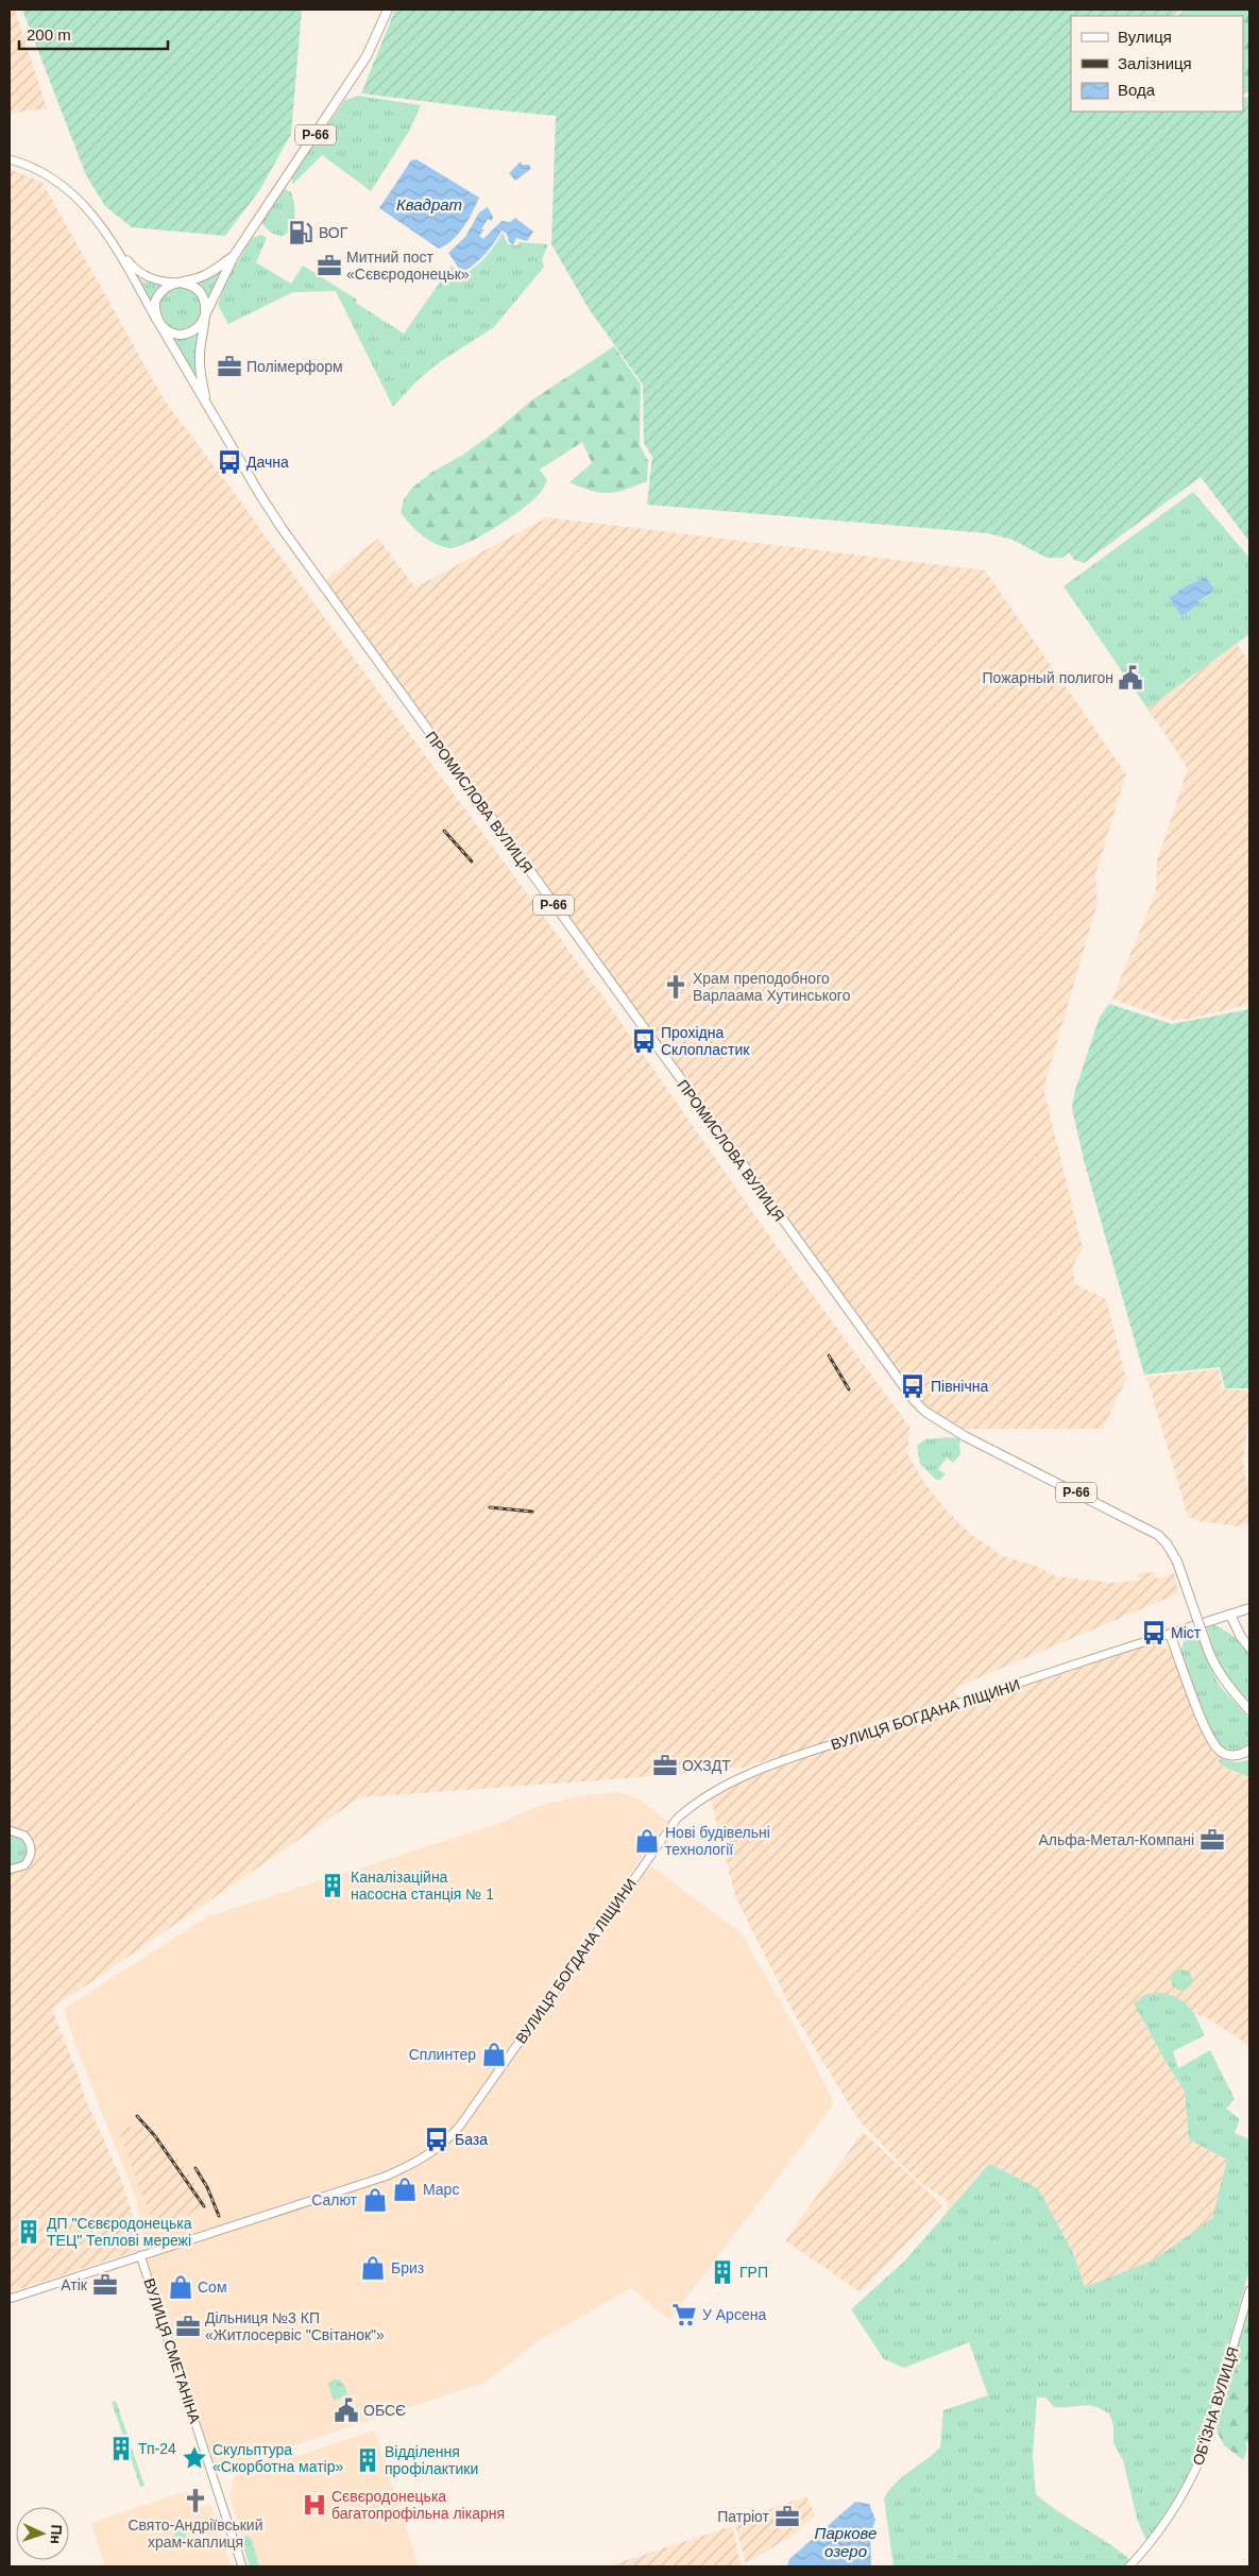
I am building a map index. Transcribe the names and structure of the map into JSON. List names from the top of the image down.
{
  "streets": {
    "main road": [
      "Р-66",
      "ПРОМИСЛОВА ВУЛИЦЯ",
      "ВУЛИЦЯ БОГДАНА ЛІЩИНИ",
      "ВУЛИЦЯ СМЕТАНІНА",
      "ОБ’ЇЗНА ВУЛИЦЯ"
    ]
  },
  "crossings": [
    ["Р-66", "ПРОМИСЛОВА ВУЛИЦЯ"],
    ["ВУЛИЦЯ БОГДАНА ЛІЩИНИ", "ВУЛИЦЯ СМЕТАНІНА"]
  ],
  "water": ["Квадрат", "Паркове озеро"],
  "places": {
    "fuel station": ["ВОГ"],
    "office": [
      "Митний пост «Сєвєродонецьк»",
      "Полімерформ",
      "ОХЗДТ",
      "Альфа-Метал-Компані",
      "Атік",
      "Дільниця №3 КП «Житлосервіс \"Світанок\"»",
      "Патріот"
    ],
    "bus stop": [
      "Дачна",
      "Прохідна Склопластик",
      "Північна",
      "Міст",
      "База"
    ],
    "public building": ["Пожарный полигон", "ОБСЄ"],
    "church": ["Храм преподобного Варлаама Хутинського", "Свято-Андріївський храм-каплиця"],
    "shop": [
      "Нові будівельні технології",
      "Сплинтер",
      "Марс",
      "Салют",
      "Бриз",
      "Сом"
    ],
    "building": [
      "Каналізаційна насосна станція № 1",
      "ДП \"Сєвєродонецька ТЕЦ\" Теплові мережі",
      "ГРП",
      "Тп-24",
      "Відділення профілактики"
    ],
    "supermarket": ["У Арсена"],
    "place": ["Скульптура «Скорботна матір»"],
    "hospital": ["Сєвєродонецька багатопрофільна лікарня"]
  },
  "legend": ["Вулиця", "Залізниця", "Вода"],
  "scale_bar": "200 m",
  "north": "right"
}
